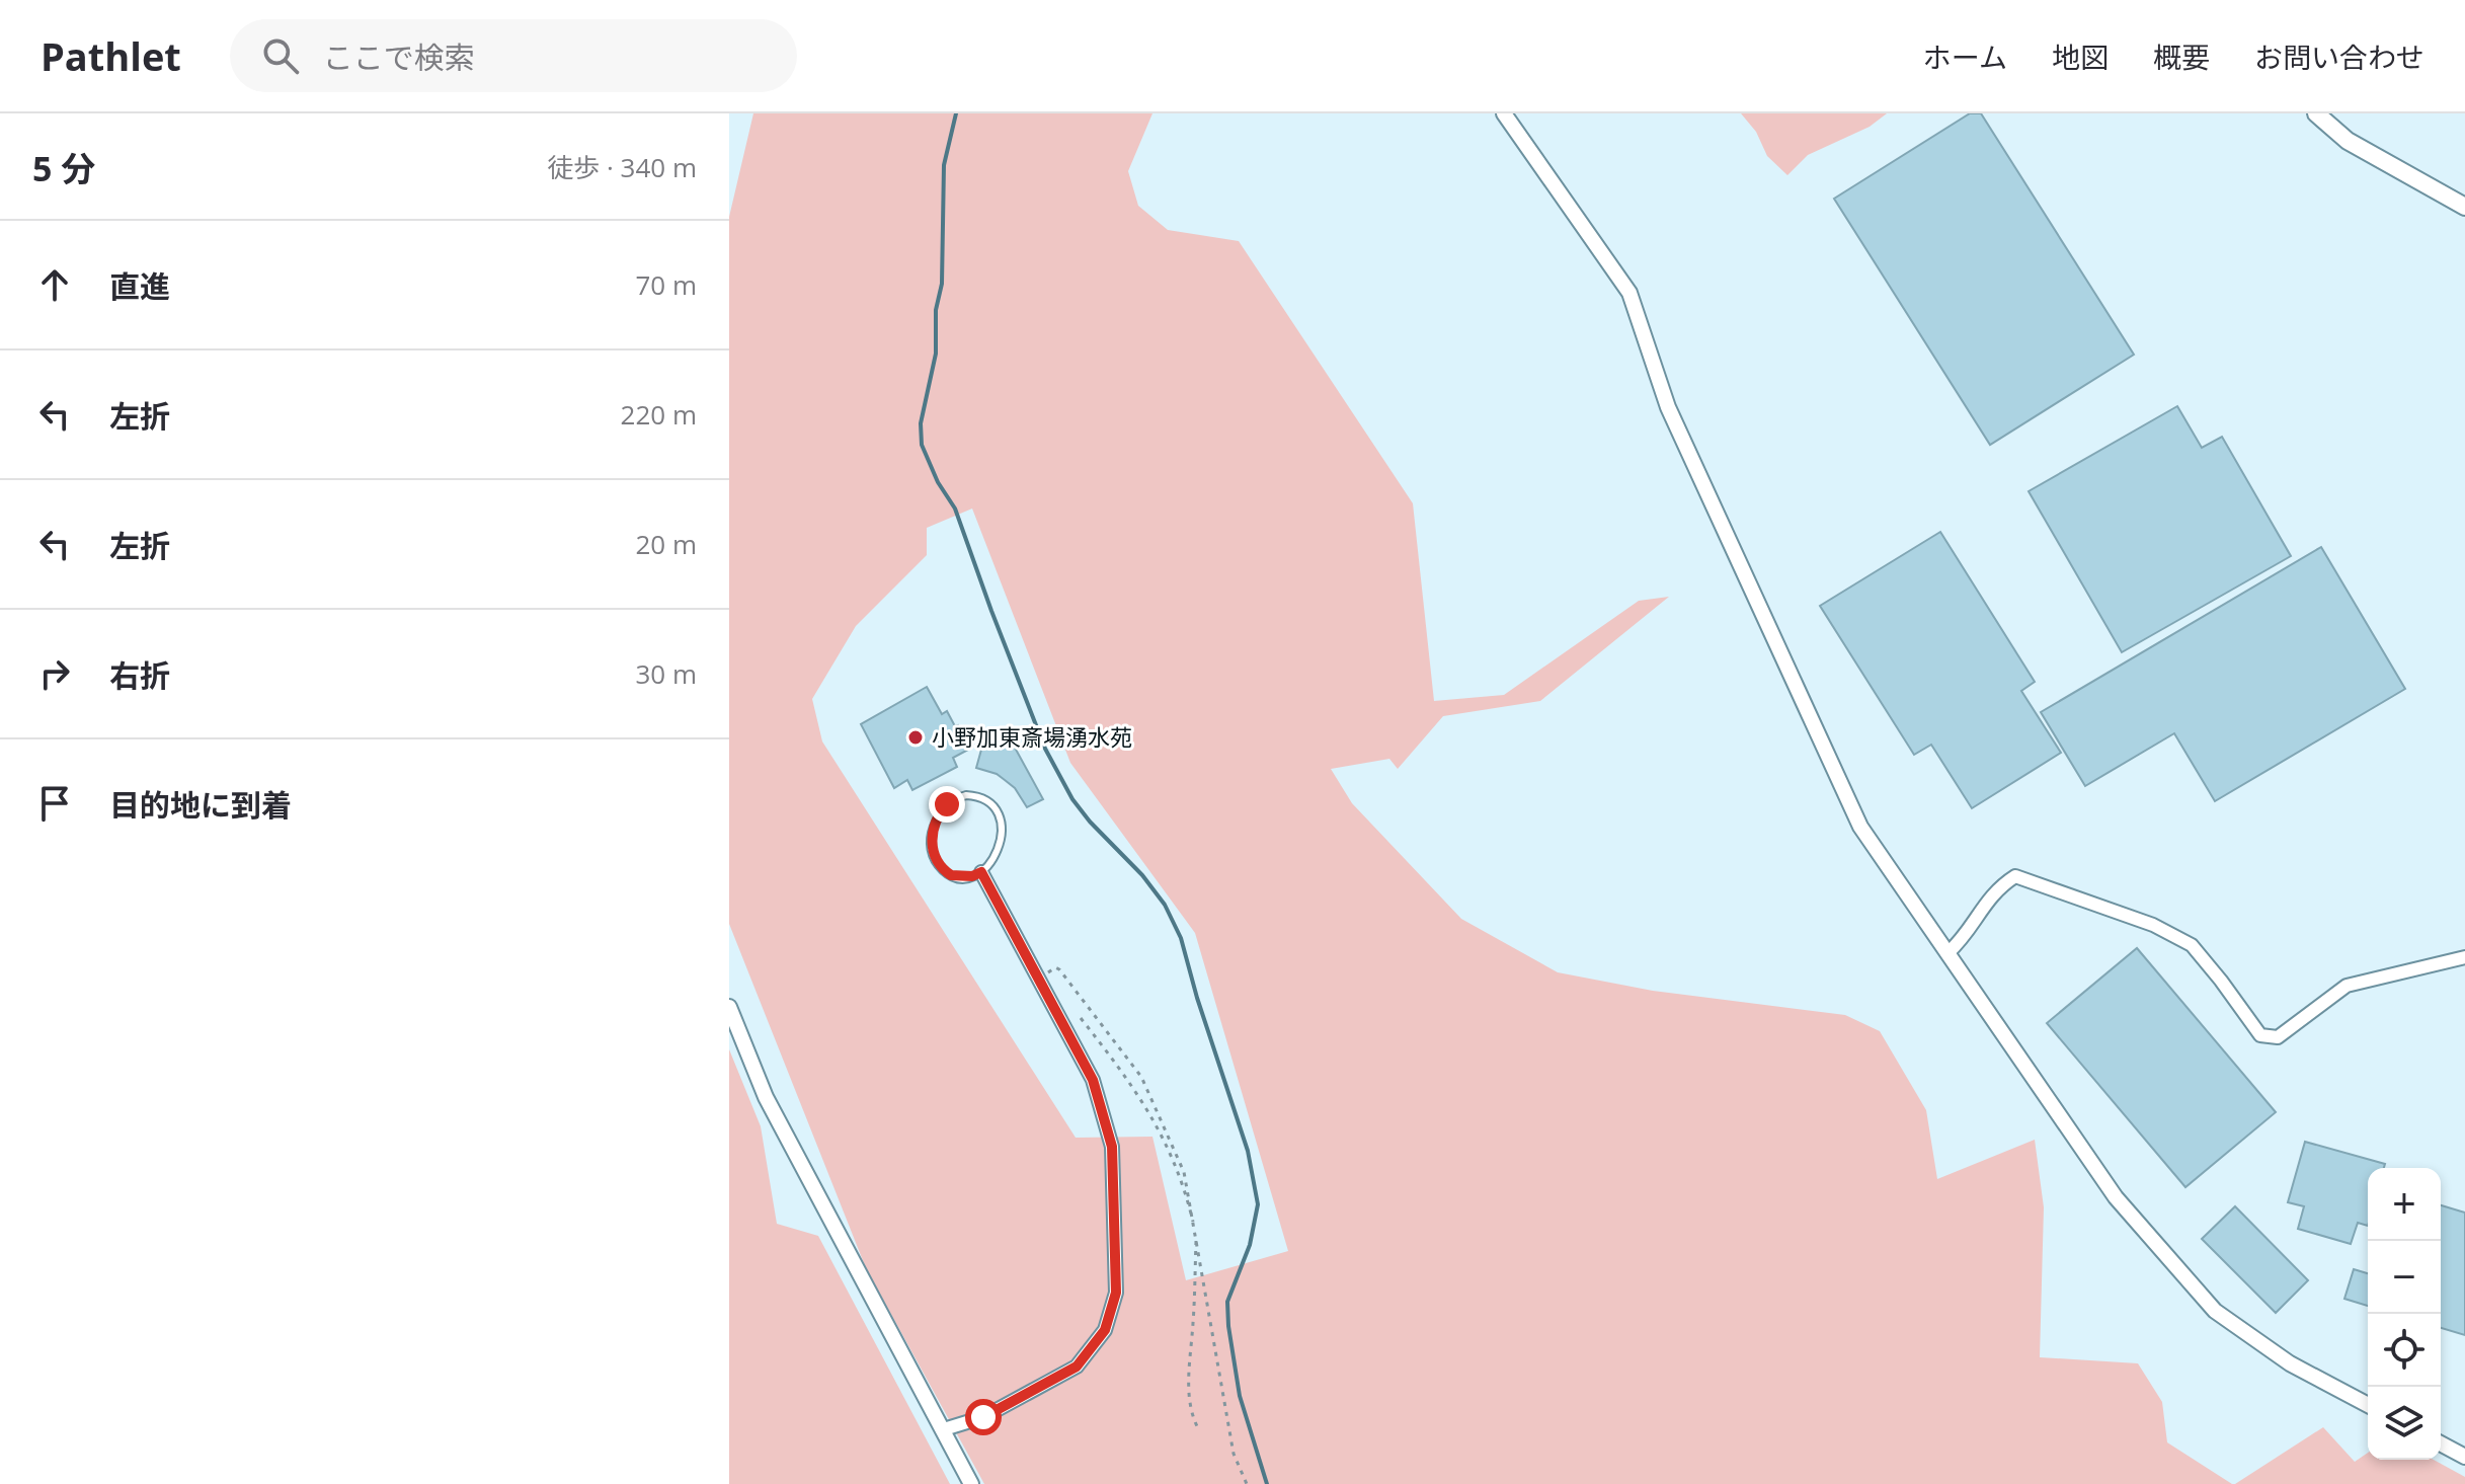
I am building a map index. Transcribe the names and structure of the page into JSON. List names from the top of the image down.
{
  "places": ["小野加東斎場湧水苑"],
  "page": {
    "header": "Pathlet",
    "search": "ここで検索",
    "nav": [
      "ホーム",
      "地図",
      "概要",
      "お問い合わせ"
    ],
    "heading": ["5 分", "徒歩 · 340 m"],
    "list": [
      ["直進", "70 m"],
      ["左折", "220 m"],
      ["左折", "20 m"],
      ["右折", "30 m"],
      "目的地に到着"
    ],
    "map_buttons": ["+", "−"]
  }
}
